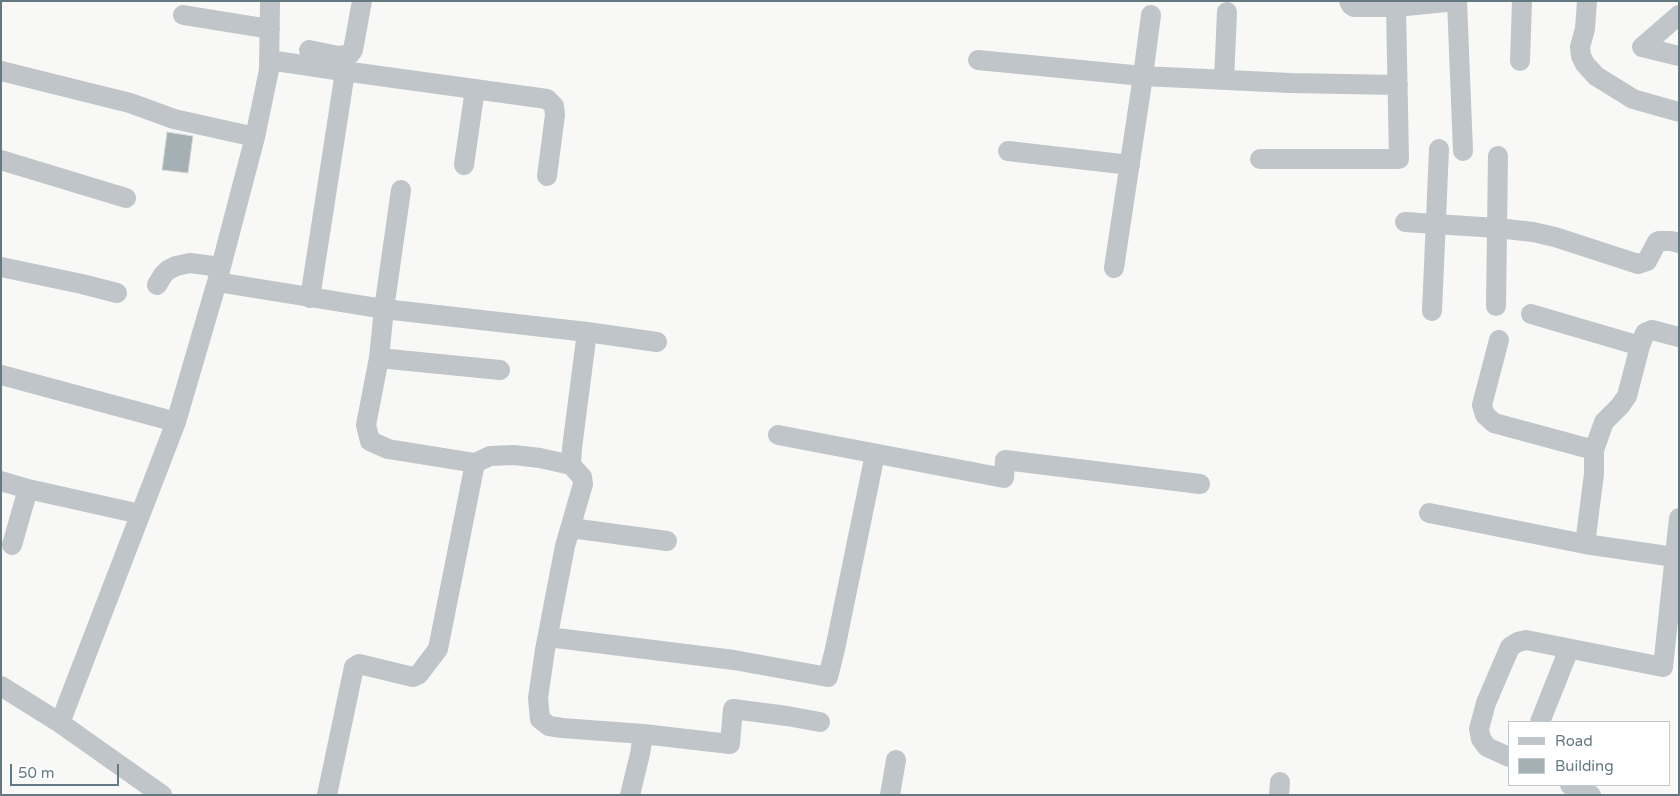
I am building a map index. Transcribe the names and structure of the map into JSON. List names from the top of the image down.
{
  "legend": ["Road", "Building"],
  "scale_bar": "50 m"
}
